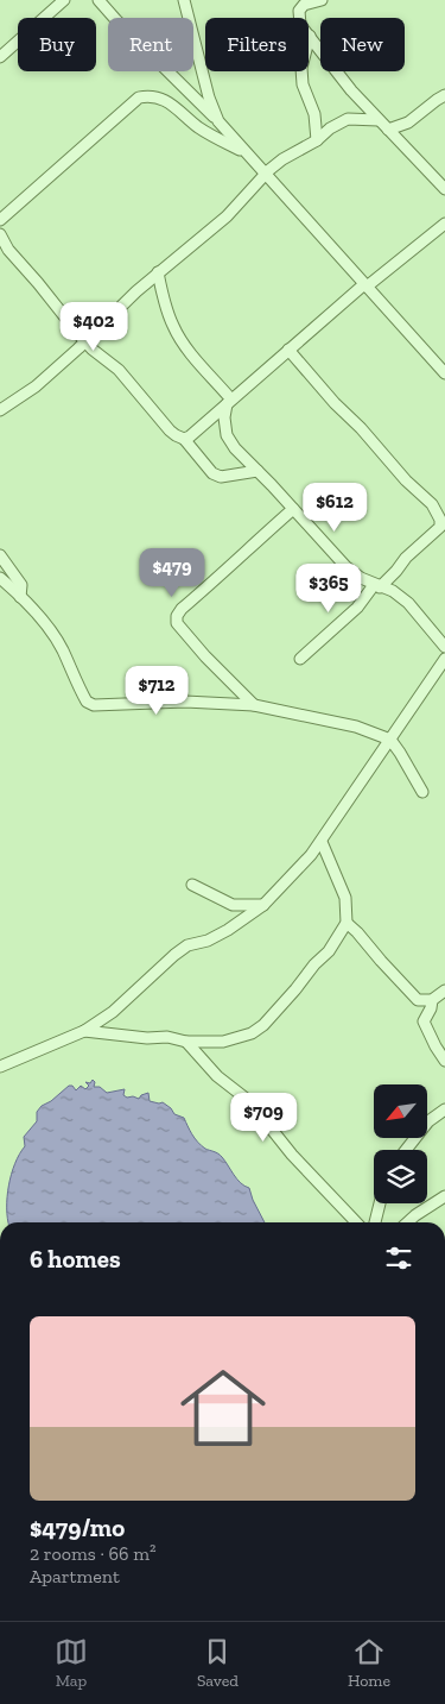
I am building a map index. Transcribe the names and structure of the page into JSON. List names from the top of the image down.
{
  "north": "bottom left",
  "page": {
    "chip": [
      "Buy",
      "Rent",
      "Filters",
      "New"
    ],
    "price": [
      "$402",
      "$612",
      "$479",
      "$365",
      "$712",
      "$709"
    ],
    "heading": "6 homes",
    "list": [
      {
        "name": "$479/mo",
        "note": "2 rooms · 66 m² · Apartment"
      }
    ],
    "tabs": ["Map", "Saved", "Home"]
  }
}
